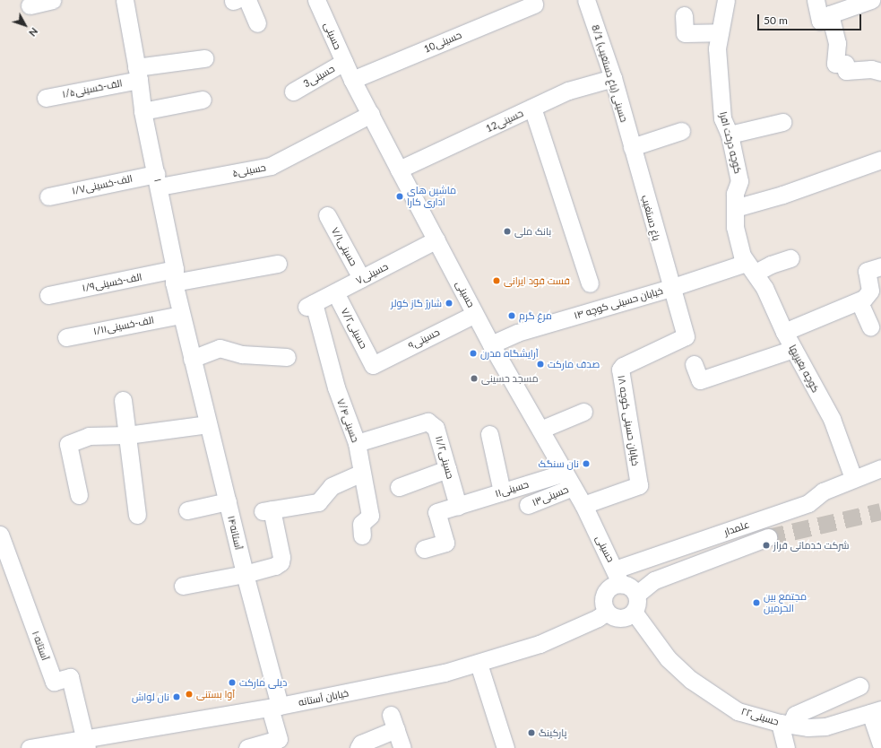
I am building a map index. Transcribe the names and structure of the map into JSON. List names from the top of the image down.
{
  "streets": {
    "street": [
      "حسینی",
      "حسینی10",
      "8/1 حسینی (باغ دستغیب)",
      "حسینی3",
      "الف-خسینی۱/۵",
      "حسینی12",
      "کوچه درخت افرا",
      "حسینی۵",
      "۱",
      "الف-خسینی۱/۷",
      "باغ دستغیب",
      "حسینی۷/۱",
      "حسینی۷",
      "الف-خسینی۱/۹",
      "خیابان حسینی کوچه ۱۴",
      "الف-خسینی۱/۱۱",
      "حسینی۷/۲",
      "حسینی۹",
      "کوچه بغیریها",
      "حسینی۷/۴",
      "خیابان حسینی کوچه ۱۸",
      "حسینی۱۱/۲",
      "حسینی۱۱",
      "حسینی۱۳",
      "علمدار",
      "آستانه۱۴",
      "آستانه۱۰",
      "خیابان آستانه",
      "حسینی۲۲"
    ]
  },
  "crossings": [
    ["حسینی", "حسینی10"],
    ["حسینی", "حسینی3"],
    ["حسینی", "حسینی12"],
    ["حسینی", "حسینی۵"],
    ["حسینی", "حسینی۷"],
    ["حسینی", "خیابان حسینی کوچه ۱۴"],
    ["حسینی", "حسینی۹"],
    ["حسینی", "خیابان حسینی کوچه ۱۸"],
    ["حسینی", "حسینی۱۱"],
    ["حسینی", "حسینی۱۳"],
    ["حسینی", "علمدار"],
    ["حسینی", "خیابان آستانه"],
    ["حسینی", "حسینی۲۲"],
    ["8/1 حسینی (باغ دستغیب)", "حسینی12"],
    ["8/1 حسینی (باغ دستغیب)", "باغ دستغیب"],
    ["الف-خسینی۱/۵", "۱"],
    ["کوچه درخت افرا", "خیابان حسینی کوچه ۱۴"],
    ["کوچه درخت افرا", "کوچه بغیریها"],
    ["حسینی۵", "۱"],
    ["حسینی۵", "الف-خسینی۱/۷"],
    ["۱", "الف-خسینی۱/۷"],
    ["۱", "الف-خسینی۱/۹"],
    ["۱", "الف-خسینی۱/۱۱"],
    ["۱", "آستانه۱۴"],
    ["باغ دستغیب", "خیابان حسینی کوچه ۱۴"],
    ["باغ دستغیب", "خیابان حسینی کوچه ۱۸"],
    ["حسینی۷/۱", "حسینی۷"],
    ["حسینی۷", "حسینی۷/۲"],
    ["حسینی۷", "حسینی۷/۴"],
    ["خیابان حسینی کوچه ۱۴", "کوچه بغیریها"],
    ["حسینی۷/۲", "حسینی۹"],
    ["کوچه بغیریها", "علمدار"],
    ["حسینی۷/۴", "حسینی۱۱/۲"],
    ["حسینی۱۱/۲", "حسینی۱۱"],
    ["حسینی۱۱", "حسینی۱۳"],
    ["علمدار", "خیابان آستانه"],
    ["علمدار", "حسینی۲۲"],
    ["آستانه۱۴", "خیابان آستانه"],
    ["آستانه۱۰", "خیابان آستانه"],
    ["خیابان آستانه", "حسینی۲۲"]
  ],
  "places": [
    "ماشین های اداری کارا",
    "بانک ملی",
    "فست فود ایرانی",
    "شارژ گاز کولر",
    "مرغ گرم",
    "آرایشگاه مدرن",
    "صدف مارکت",
    "مسجد حسینی",
    "نان سنگک",
    "شرکت خدماتی فراز",
    "مجتمع بین الحرمین",
    "دیلی مارکت",
    "آوا بستنی",
    "نان لواش",
    "پارکینگ"
  ],
  "scale_bar": "50 m",
  "north": "bottom right"
}
